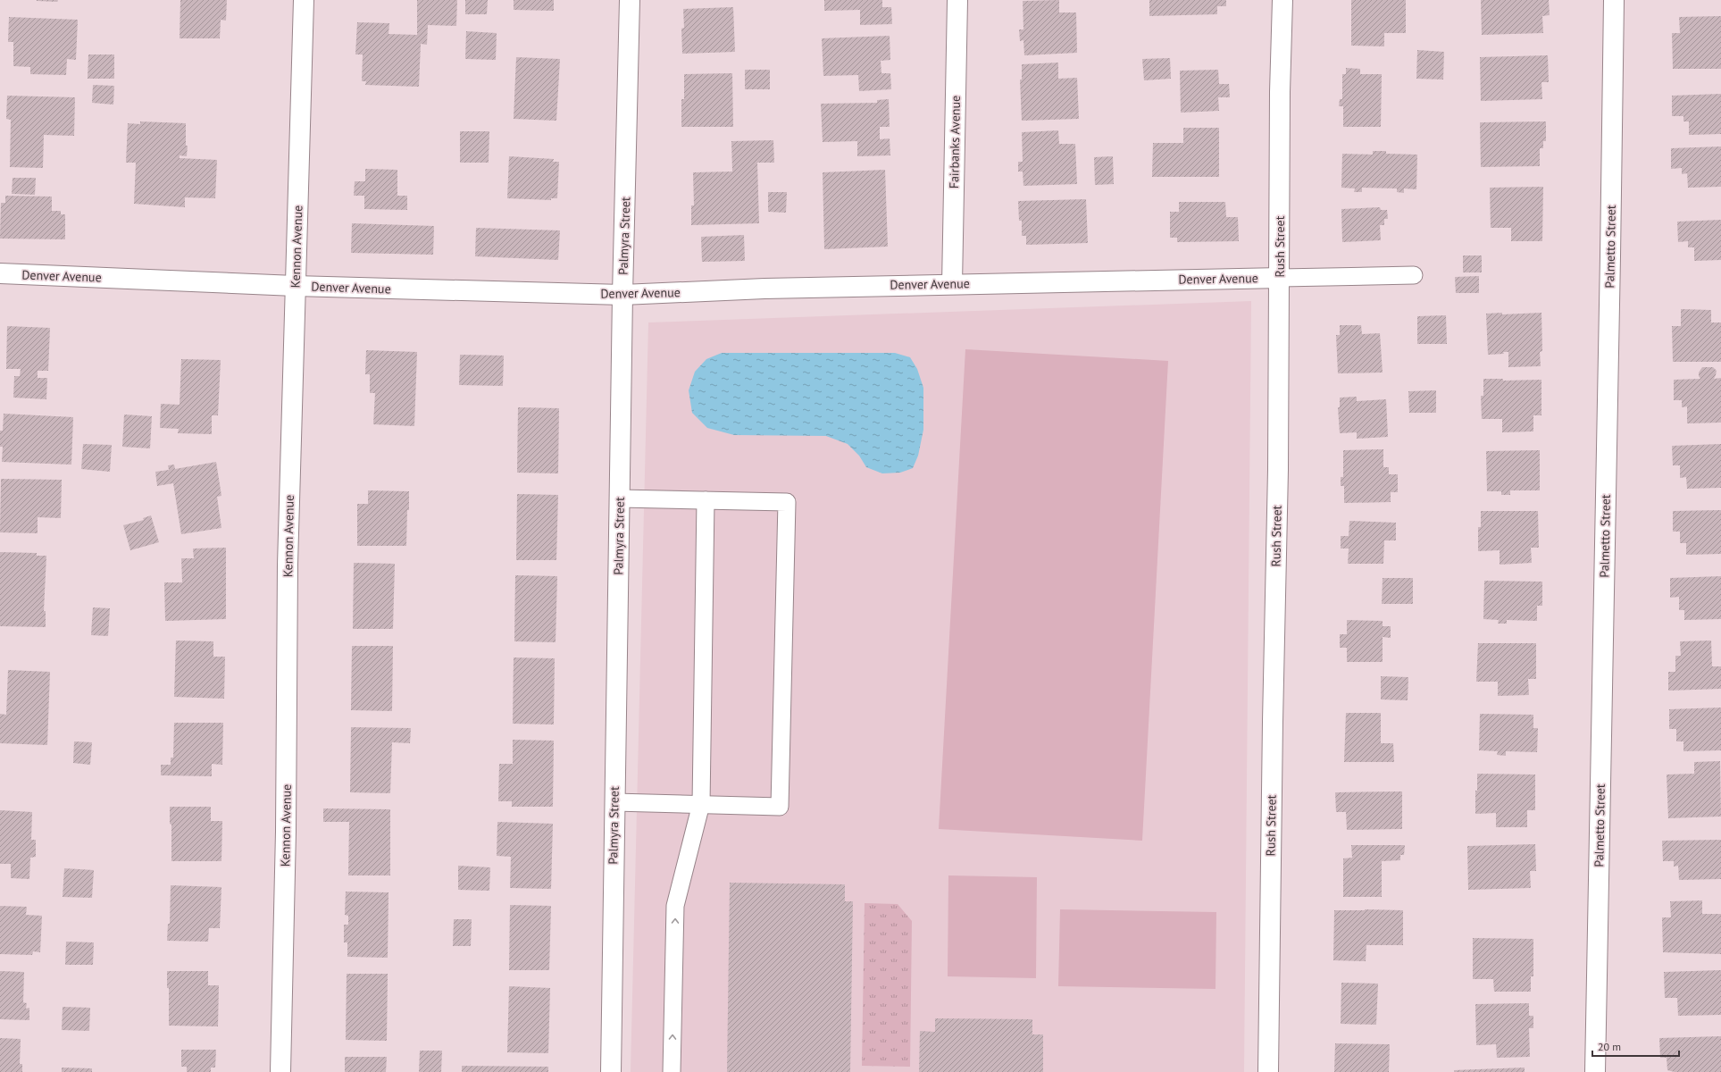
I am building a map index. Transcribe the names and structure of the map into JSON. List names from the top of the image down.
{
  "streets": {
    "street": [
      "Fairbanks Avenue",
      "Palmyra Street",
      "Kennon Avenue",
      "Rush Street",
      "Palmetto Street",
      "Denver Avenue"
    ]
  },
  "crossings": [
    ["Fairbanks Avenue", "Denver Avenue"],
    ["Palmyra Street", "Denver Avenue"],
    ["Kennon Avenue", "Denver Avenue"],
    ["Rush Street", "Denver Avenue"]
  ],
  "scale_bar": "20 m"
}
